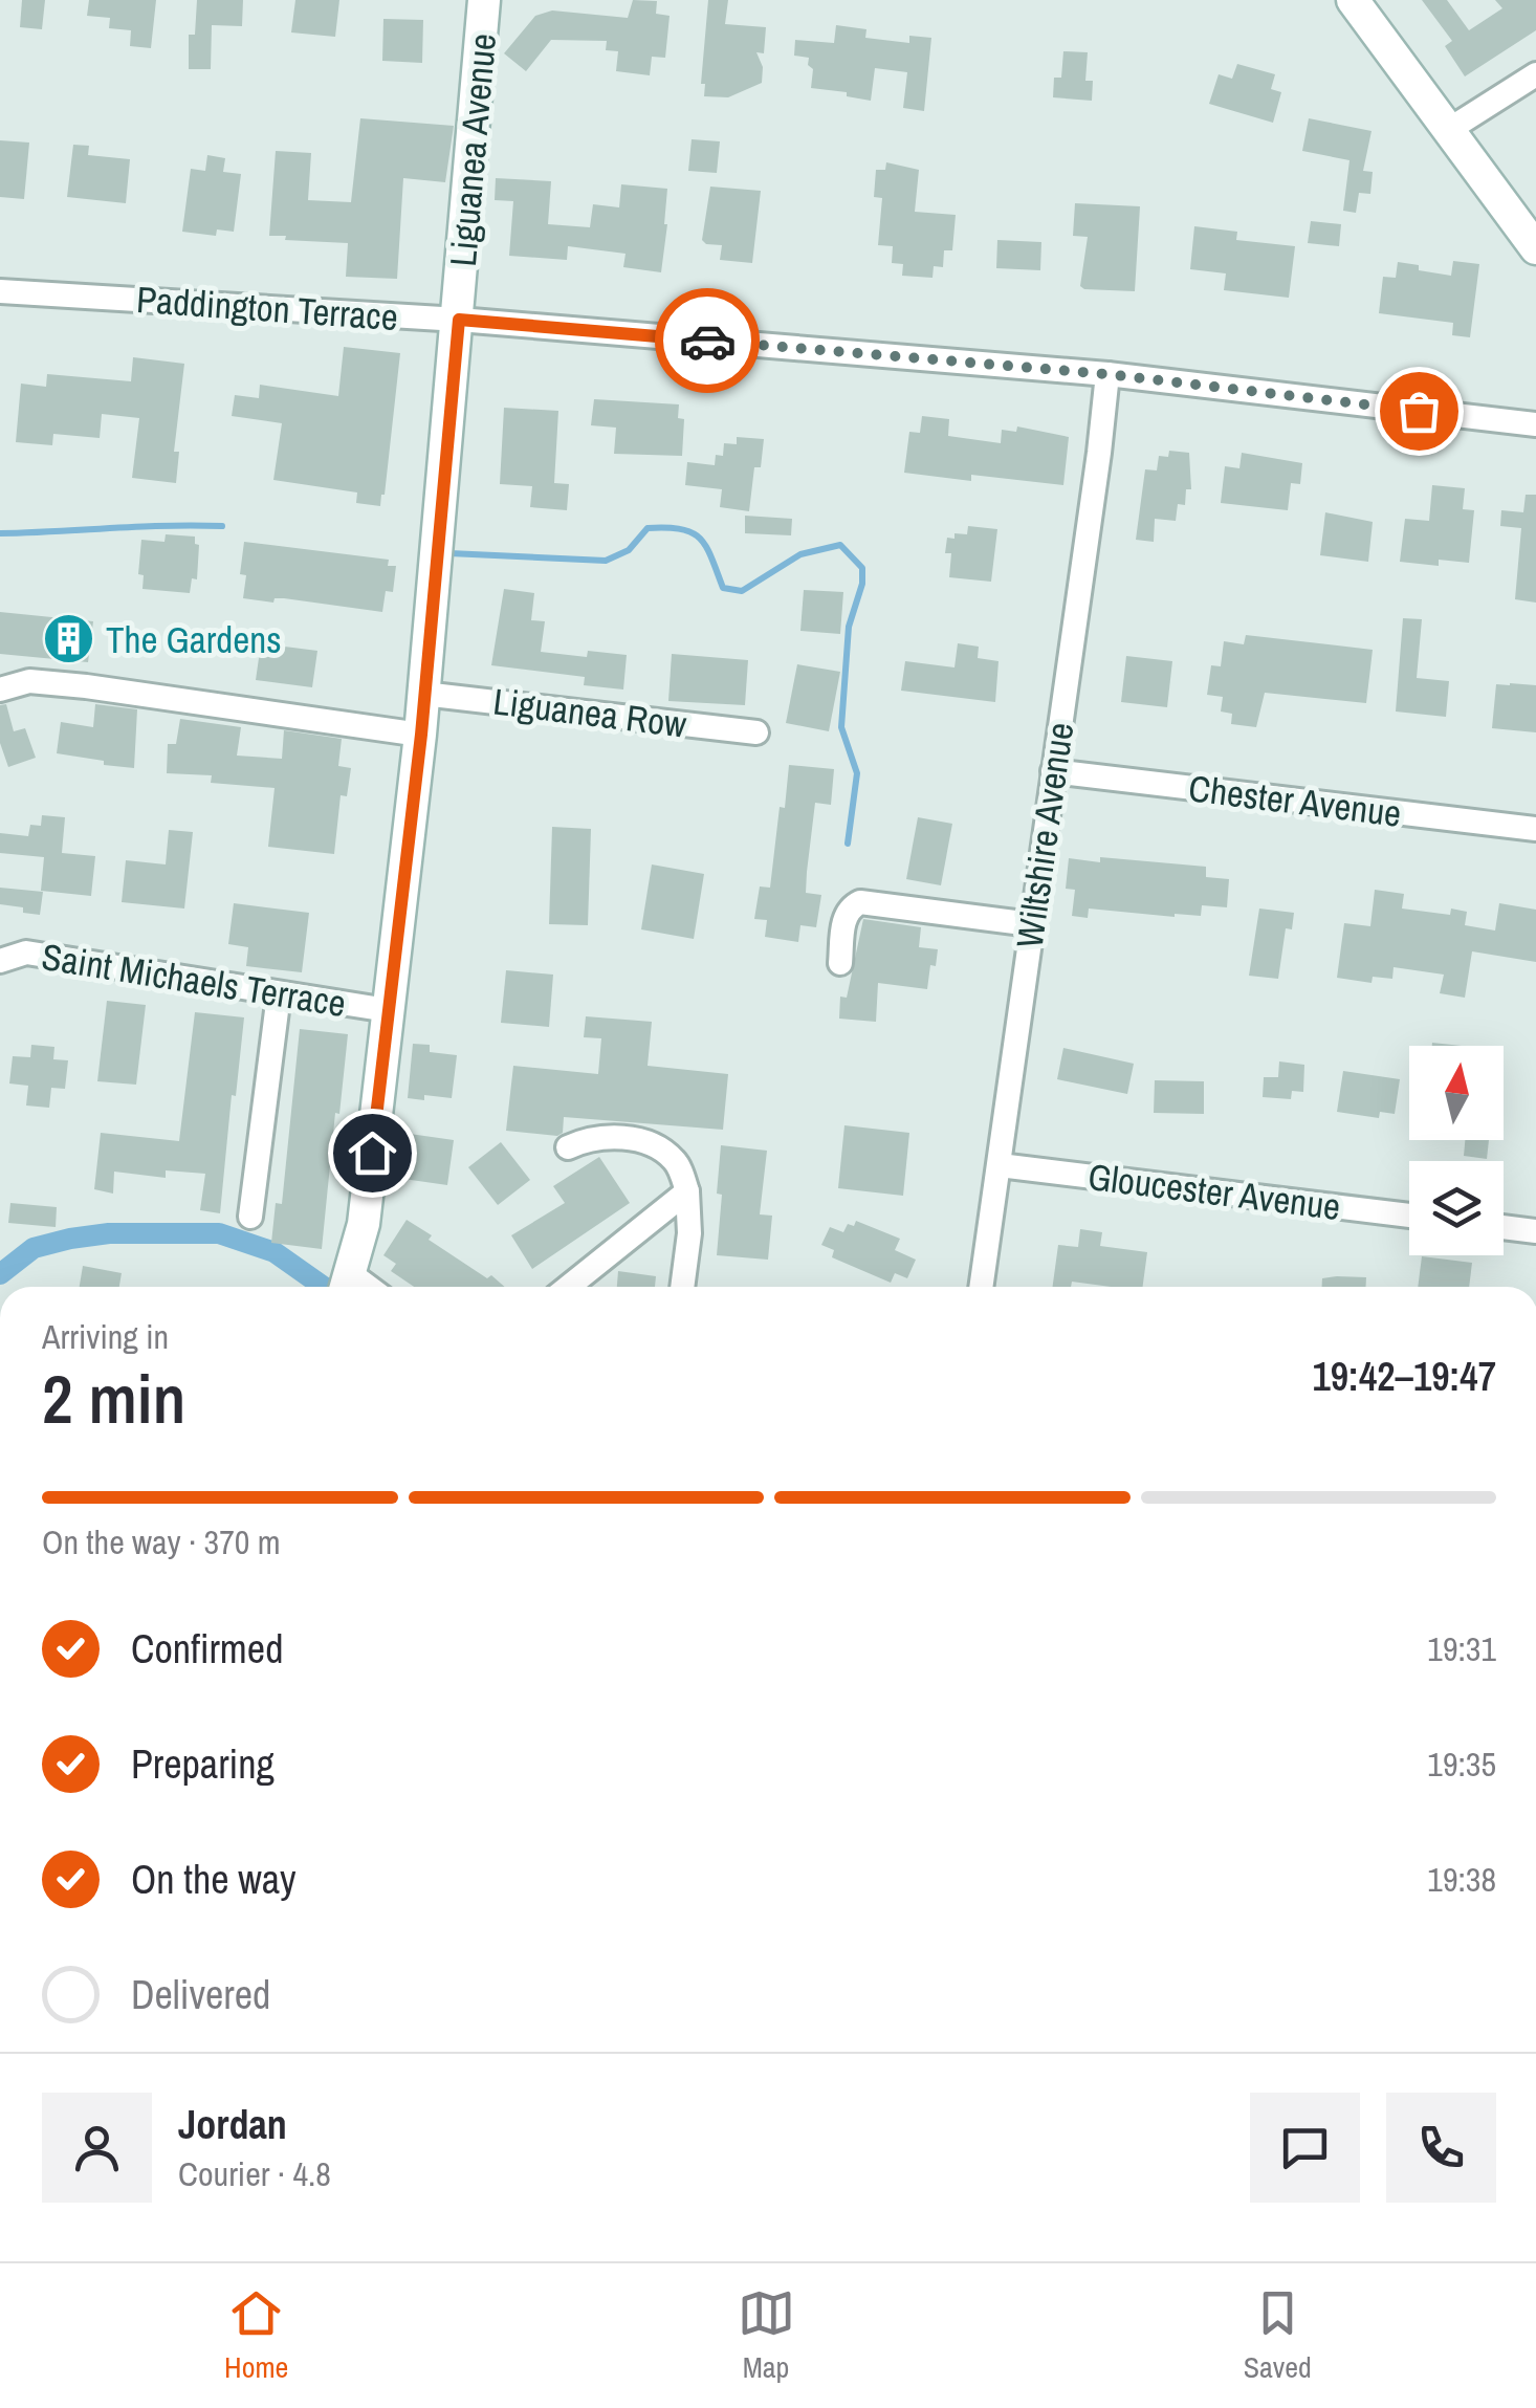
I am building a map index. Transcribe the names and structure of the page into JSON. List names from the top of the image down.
{
  "streets": {
    "main road": ["Liguanea Avenue"],
    "street": [
      "Paddington Terrace",
      "Liguanea Row",
      "Chester Avenue",
      "Wiltshire Avenue",
      "Saint Michaels Terrace",
      "Gloucester Avenue"
    ]
  },
  "crossings": [
    ["Liguanea Avenue", "Paddington Terrace"],
    ["Liguanea Avenue", "Liguanea Row"],
    ["Liguanea Avenue", "Saint Michaels Terrace"],
    ["Paddington Terrace", "Wiltshire Avenue"],
    ["Chester Avenue", "Wiltshire Avenue"],
    ["Wiltshire Avenue", "Gloucester Avenue"]
  ],
  "places": {
    "building": ["The Gardens"]
  },
  "north": "top",
  "page": {
    "heading": ["2 min", "Arriving in", "19:42–19:47"],
    "panel": ["Jordan", "Courier · 4.8"],
    "bar": "On the way · 370 m",
    "list": [
      ["Confirmed", "19:31"],
      ["Preparing", "19:35"],
      ["On the way", "19:38"],
      "Delivered"
    ],
    "tabs": ["Home", "Map", "Saved"]
  }
}
